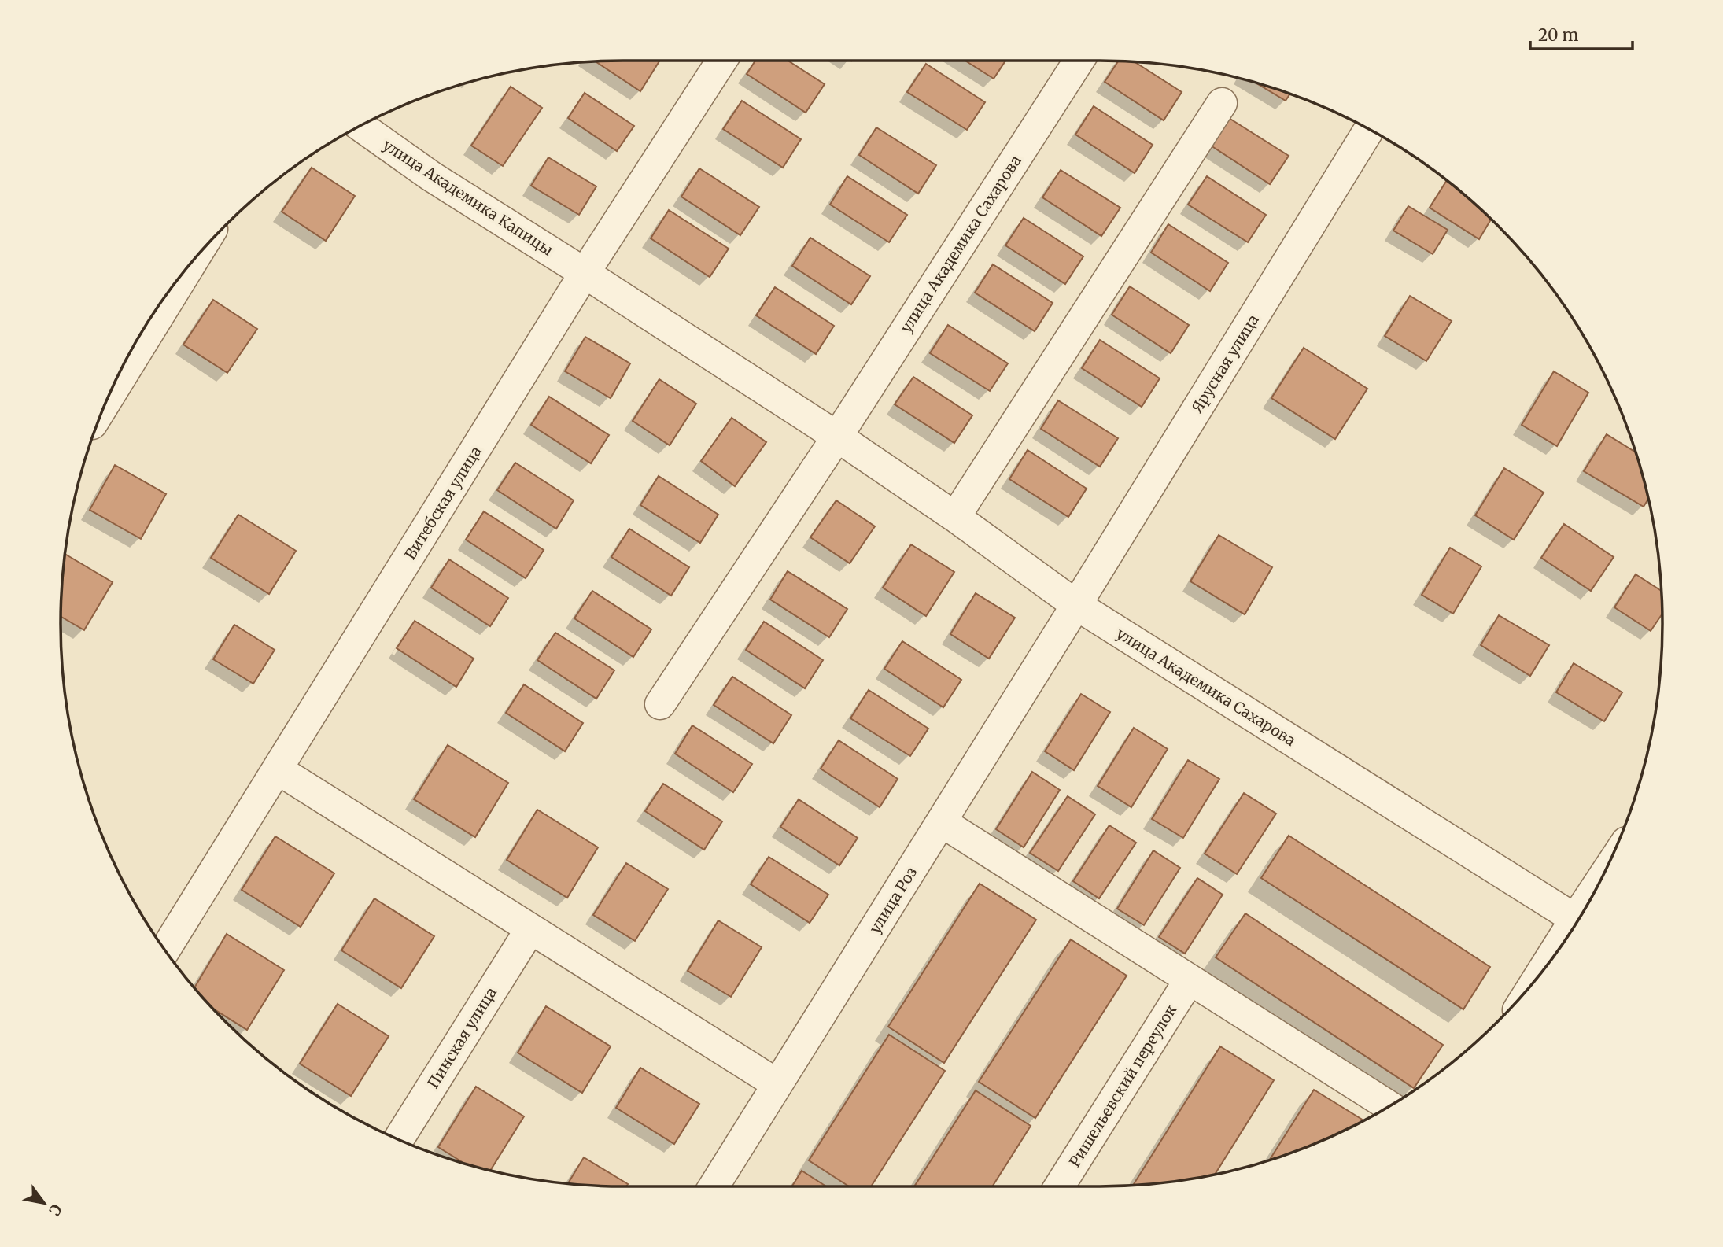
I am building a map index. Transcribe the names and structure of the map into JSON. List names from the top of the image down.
{
  "streets": {
    "street": [
      "улица Академика Капицы",
      "улица Академика Сахарова",
      "Ярусная улица",
      "Витебская улица",
      "улица Роз",
      "Пинская улица",
      "Ришельевский переулок"
    ]
  },
  "crossings": [
    ["улица Академика Капицы", "улица Академика Сахарова"],
    ["улица Академика Капицы", "Витебская улица"],
    ["улица Академика Сахарова", "Ярусная улица"],
    ["улица Академика Сахарова", "Витебская улица"],
    ["улица Академика Сахарова", "улица Роз"],
    ["Ярусная улица", "улица Роз"]
  ],
  "scale_bar": "20 m",
  "north": "bottom right"
}
